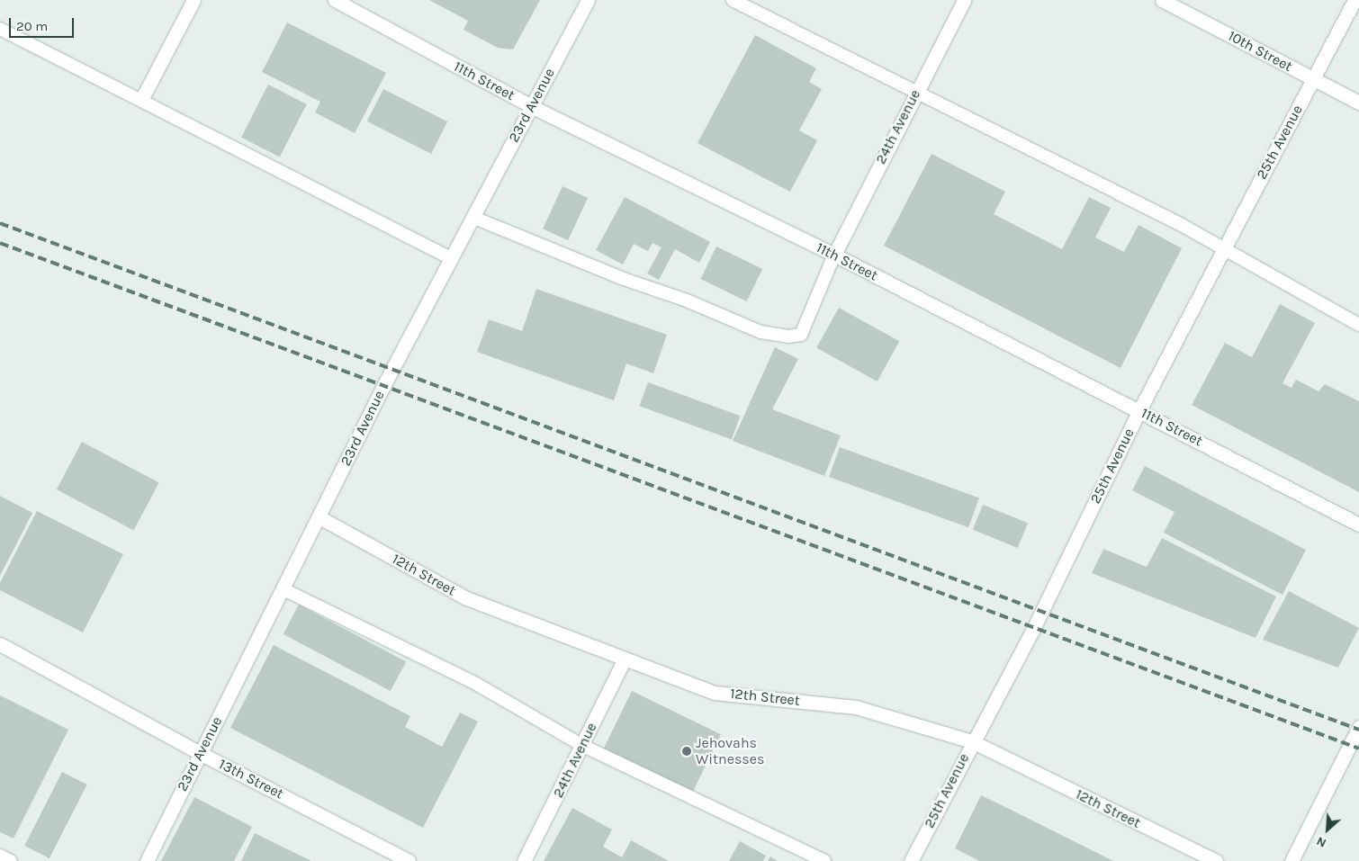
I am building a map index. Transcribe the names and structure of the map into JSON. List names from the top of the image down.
{
  "streets": {
    "street": [
      "10th Street",
      "11th Street",
      "23rd Avenue",
      "24th Avenue",
      "25th Avenue",
      "12th Street",
      "13th Street"
    ]
  },
  "crossings": [
    ["10th Street", "25th Avenue"],
    ["11th Street", "23rd Avenue"],
    ["11th Street", "24th Avenue"],
    ["11th Street", "25th Avenue"],
    ["23rd Avenue", "12th Street"],
    ["23rd Avenue", "13th Street"],
    ["24th Avenue", "12th Street"],
    ["25th Avenue", "12th Street"]
  ],
  "places": ["Jehovahs Witnesses"],
  "scale_bar": "20 m",
  "north": "bottom left"
}
